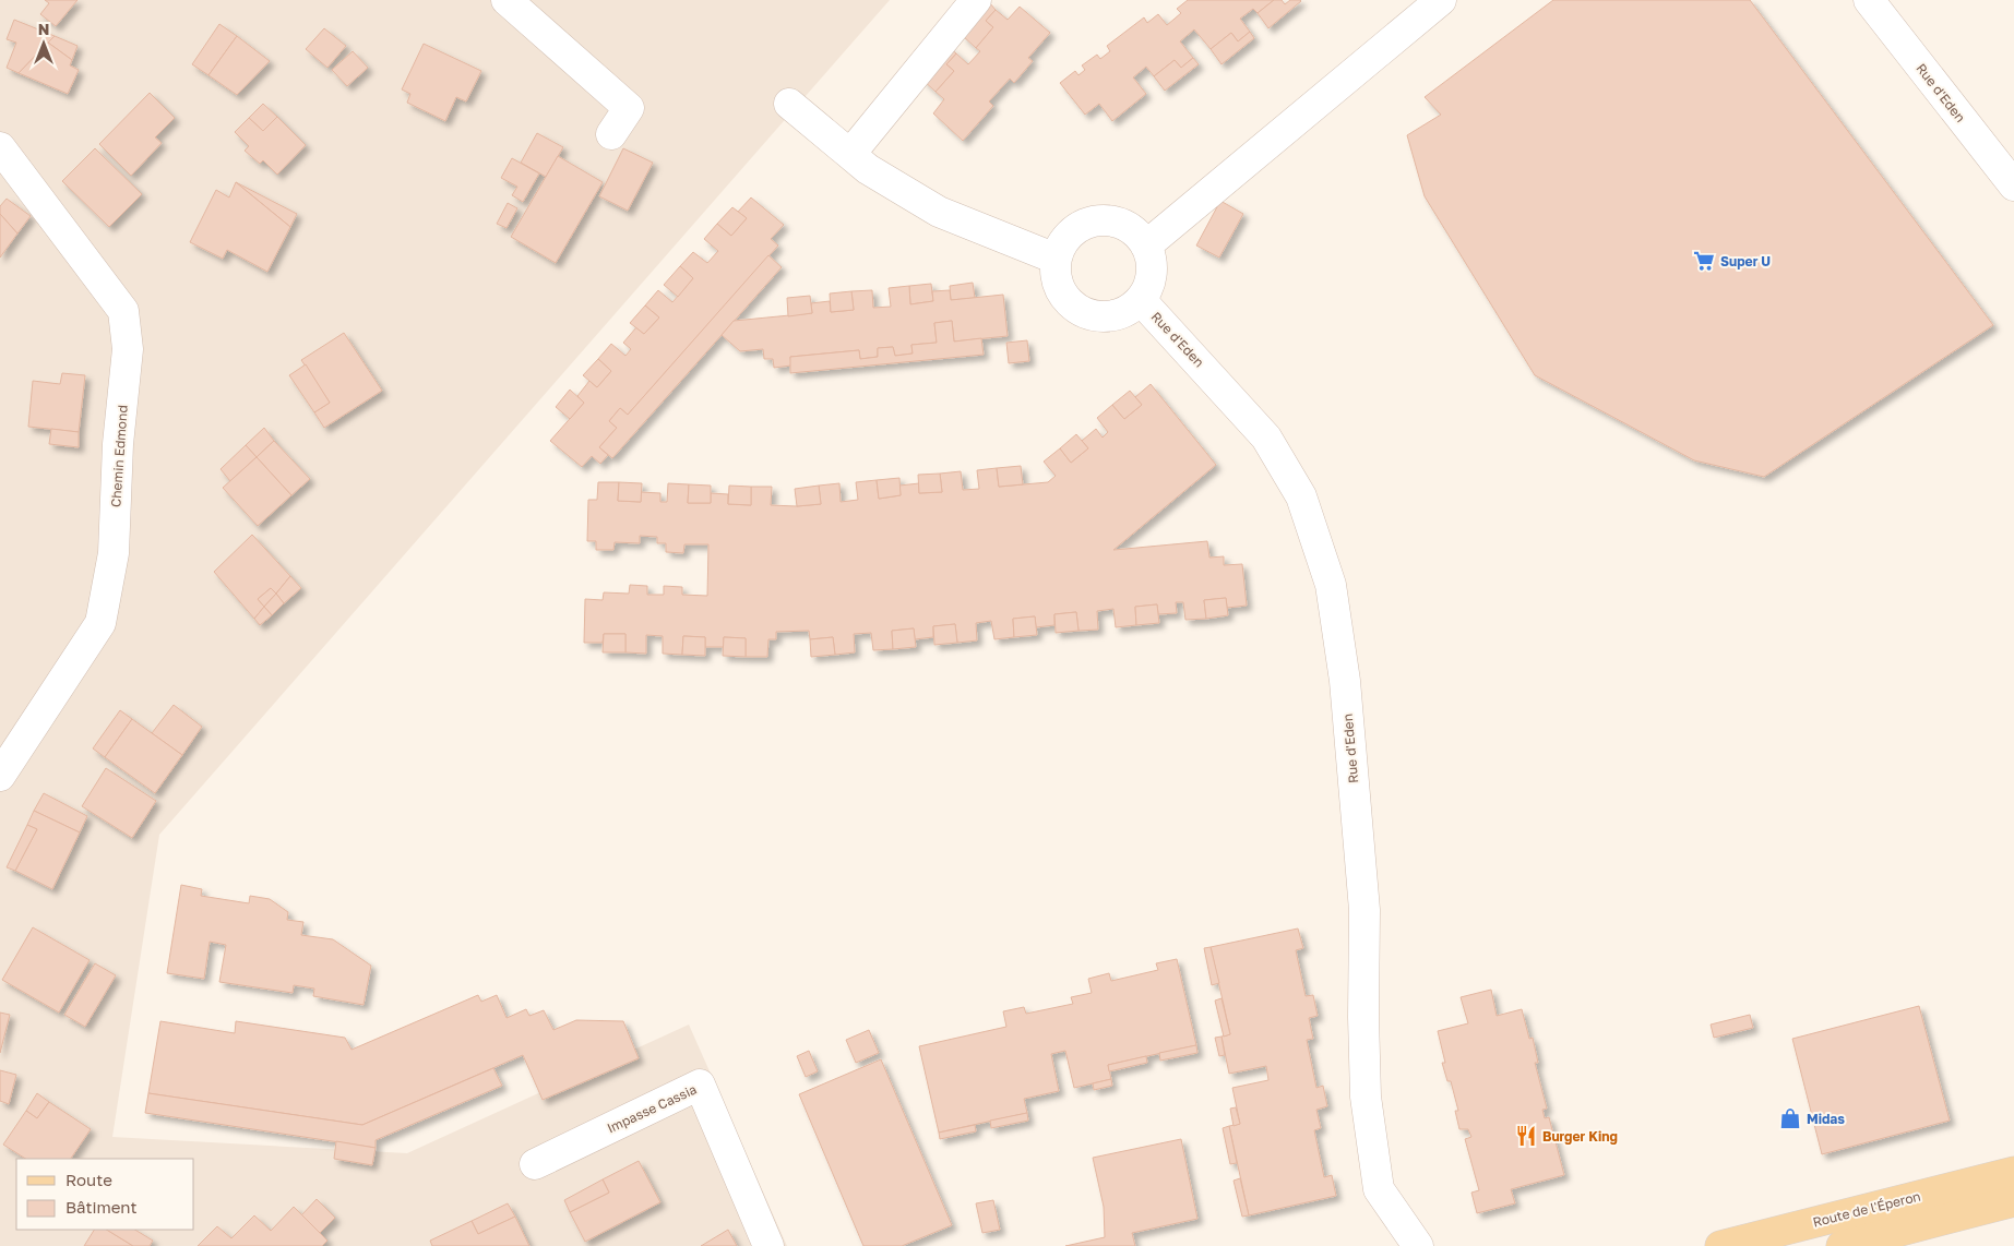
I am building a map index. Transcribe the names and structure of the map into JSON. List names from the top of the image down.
{
  "streets": {
    "main road": ["Route de l'Éperon"],
    "street": ["Rue d'Eden", "Chemin Edmond", "Impasse Cassia"]
  },
  "places": {
    "supermarket": ["Super U"],
    "shop": ["Midas"],
    "restaurant": ["Burger King"]
  },
  "legend": ["Route", "Bâtiment"],
  "north": "top"
}
